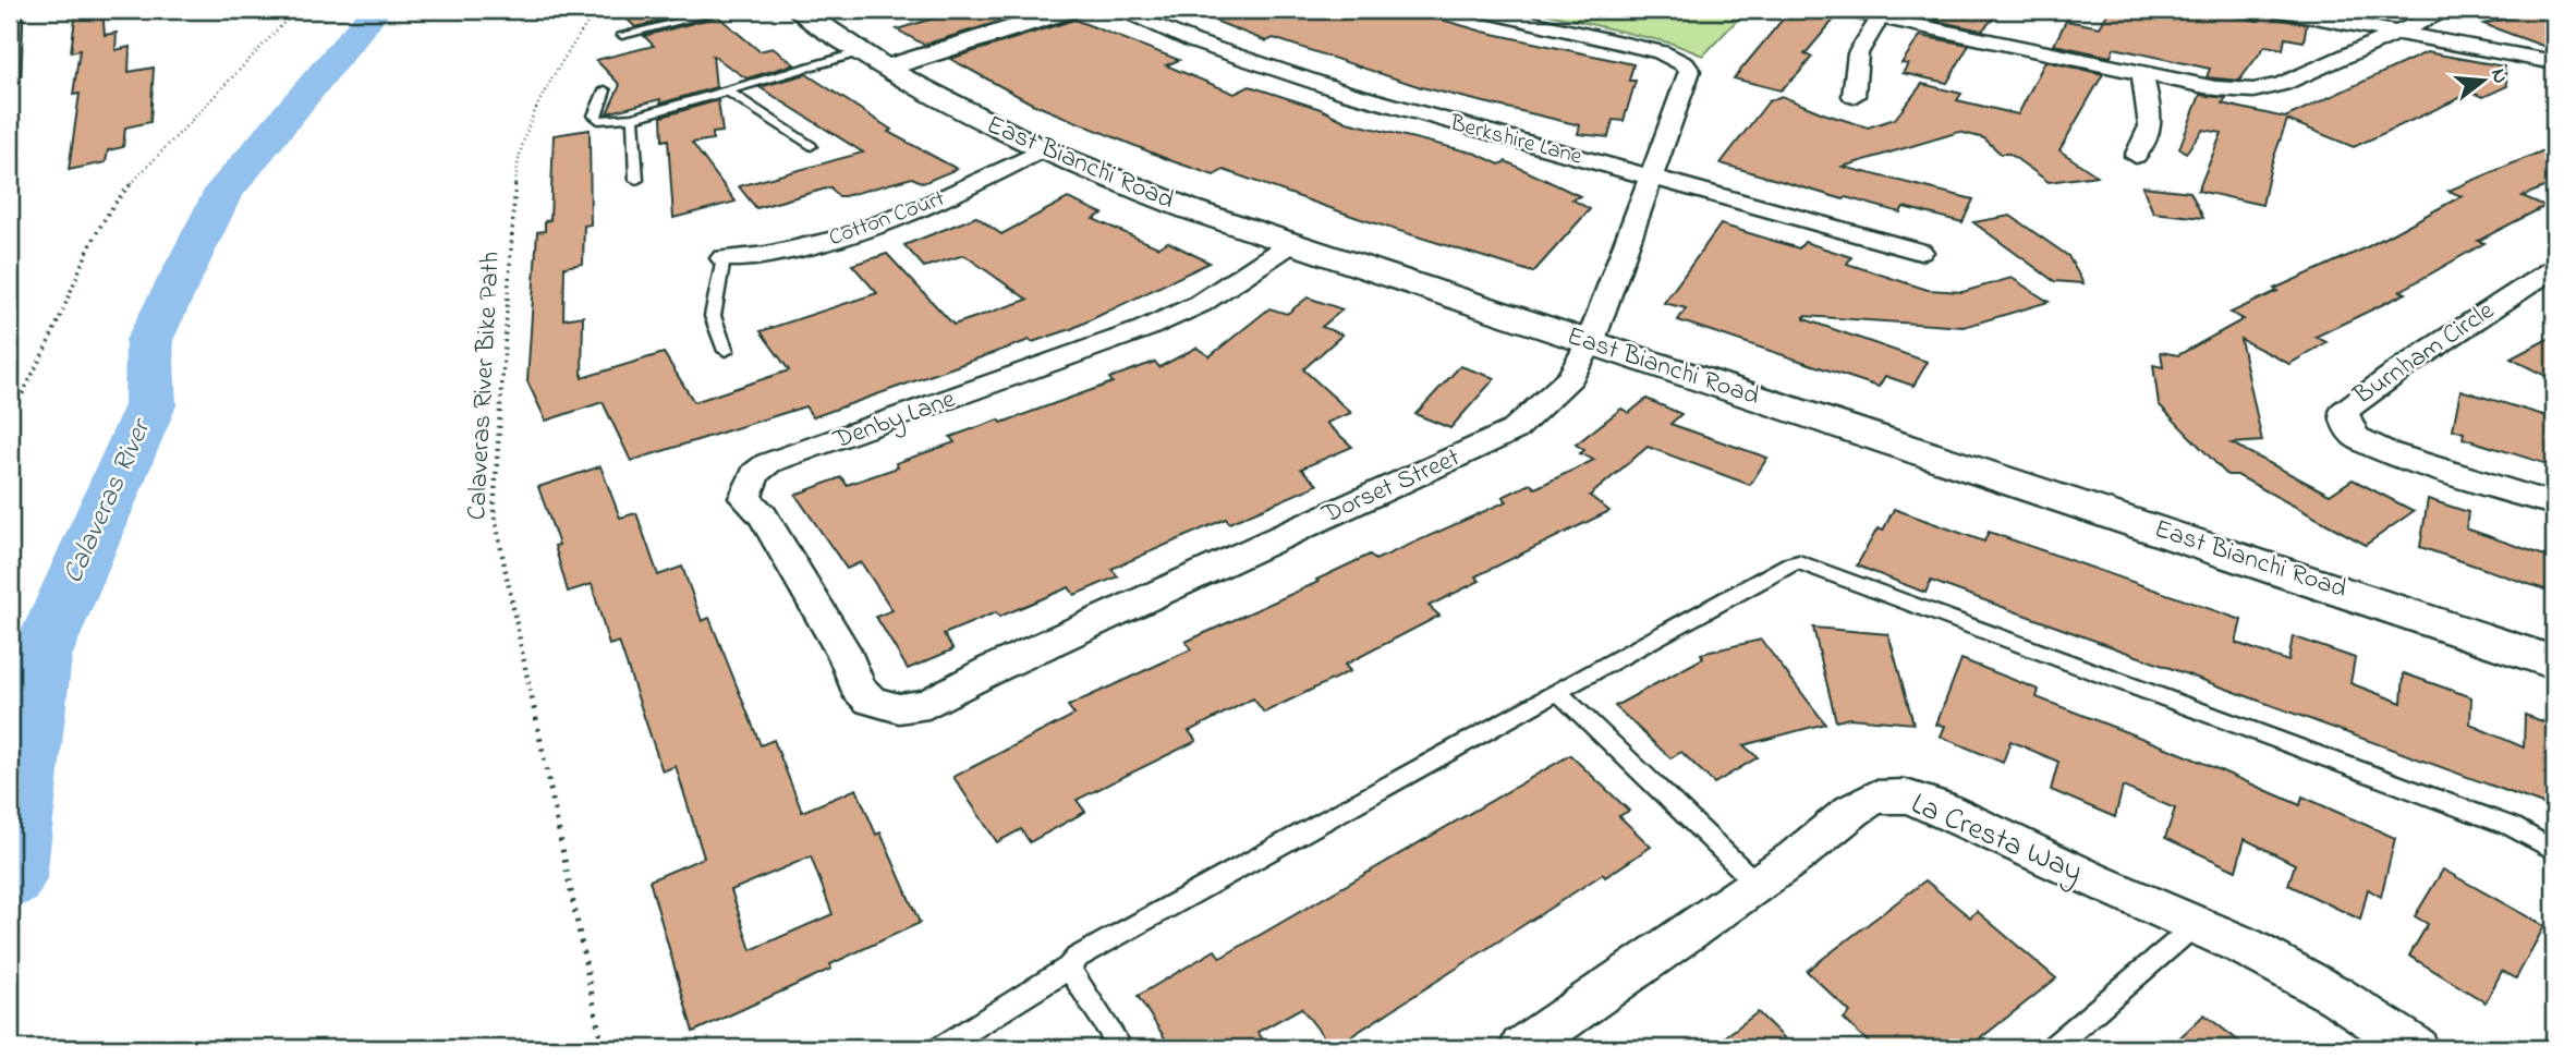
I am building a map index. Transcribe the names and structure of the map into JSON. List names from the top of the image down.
{
  "streets": {
    "street": [
      "Berkshire Lane",
      "East Bianchi Road",
      "Cotton Court",
      "Burnham Circle",
      "Denby Lane",
      "Dorset Street",
      "La Cresta Way"
    ],
    "path": ["Calaveras River Bike Path"]
  },
  "crossings": [
    ["Berkshire Lane", "Dorset Street"],
    ["East Bianchi Road", "Cotton Court"],
    ["East Bianchi Road", "Denby Lane"],
    ["East Bianchi Road", "Dorset Street"],
    ["Denby Lane", "Dorset Street"]
  ],
  "water": ["Calaveras River"],
  "north": "right"
}
